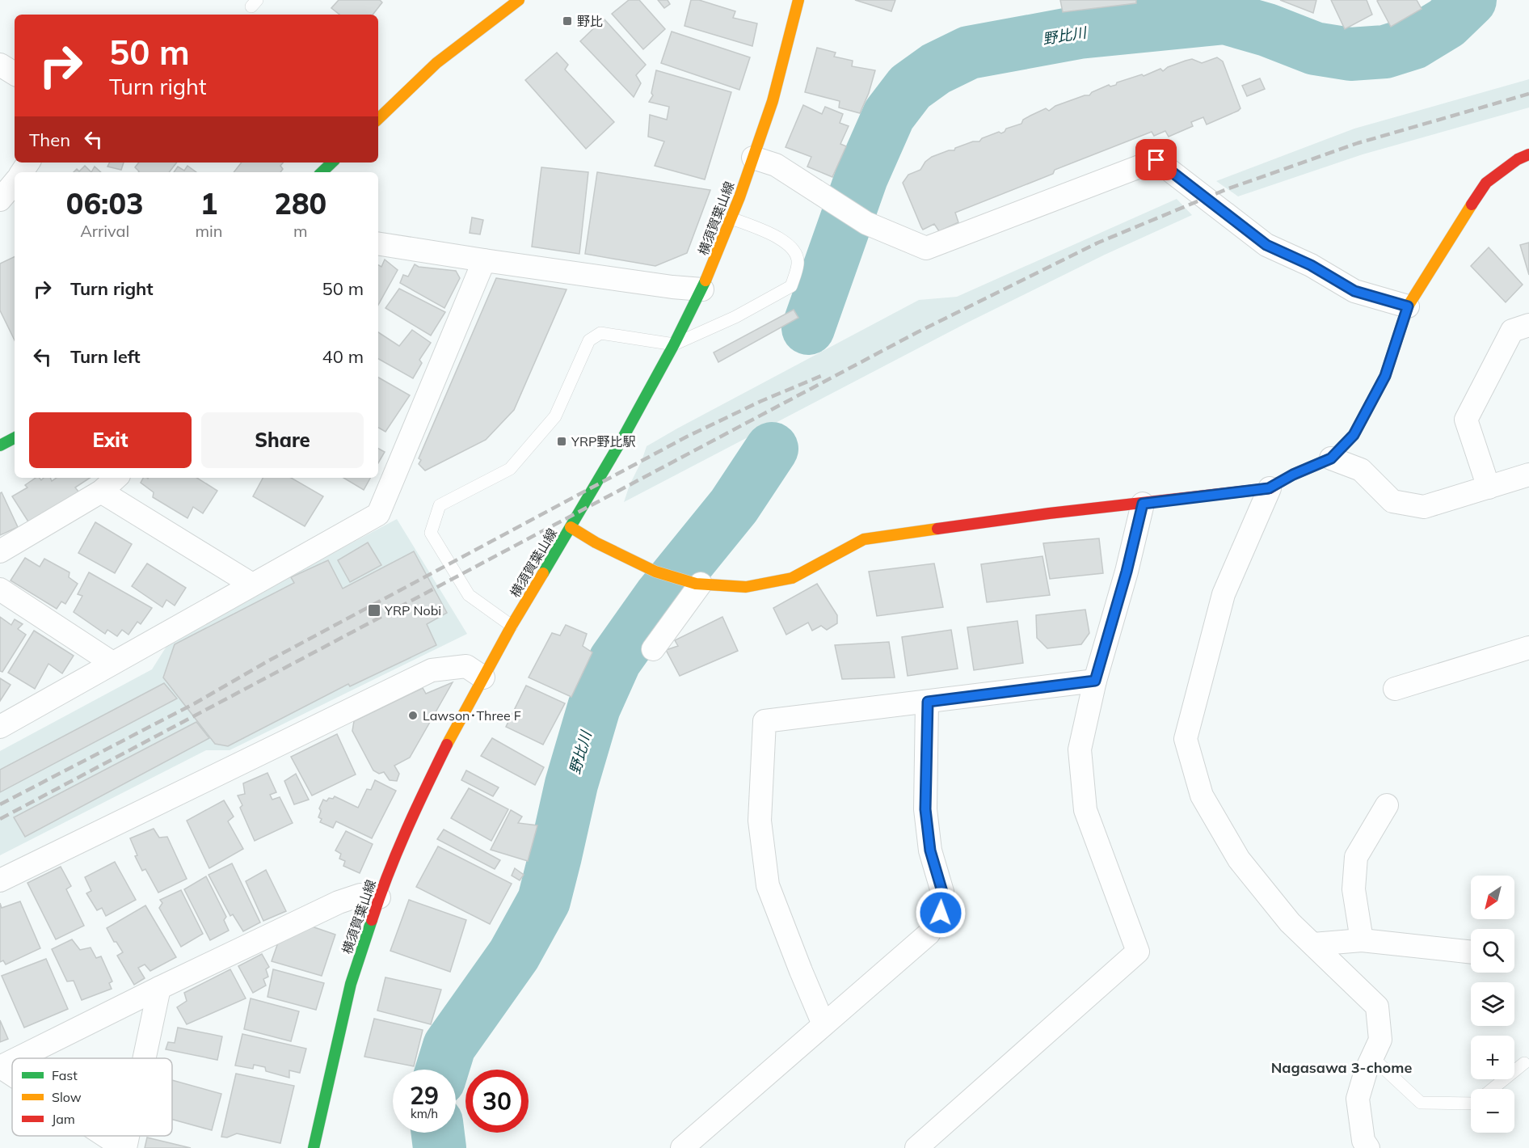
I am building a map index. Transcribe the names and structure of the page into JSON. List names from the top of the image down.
{
  "streets": {
    "main road": ["横須賀葉山線"]
  },
  "districts": ["Nagasawa 3-chome"],
  "water": ["野比川"],
  "places": {
    "transit": ["野比", "YRP野比駅", "YRP Nobi"],
    "other": ["Lawson･Three F"]
  },
  "legend": ["Fast", "Slow", "Jam"],
  "north": "bottom left",
  "page": {
    "turn": ["50 m", "Turn right"],
    "then": "Then",
    "eta": [
      "06:03",
      "Arrival",
      "1",
      "min",
      "280",
      "m"
    ],
    "list": [
      {
        "name": "Turn right",
        "value": "50 m"
      },
      {
        "name": "Turn left",
        "value": "40 m"
      }
    ],
    "buttons": ["Exit", "Share"],
    "map_buttons": ["+", "−"],
    "speed": "29 km/h",
    "limit": "30"
  }
}
